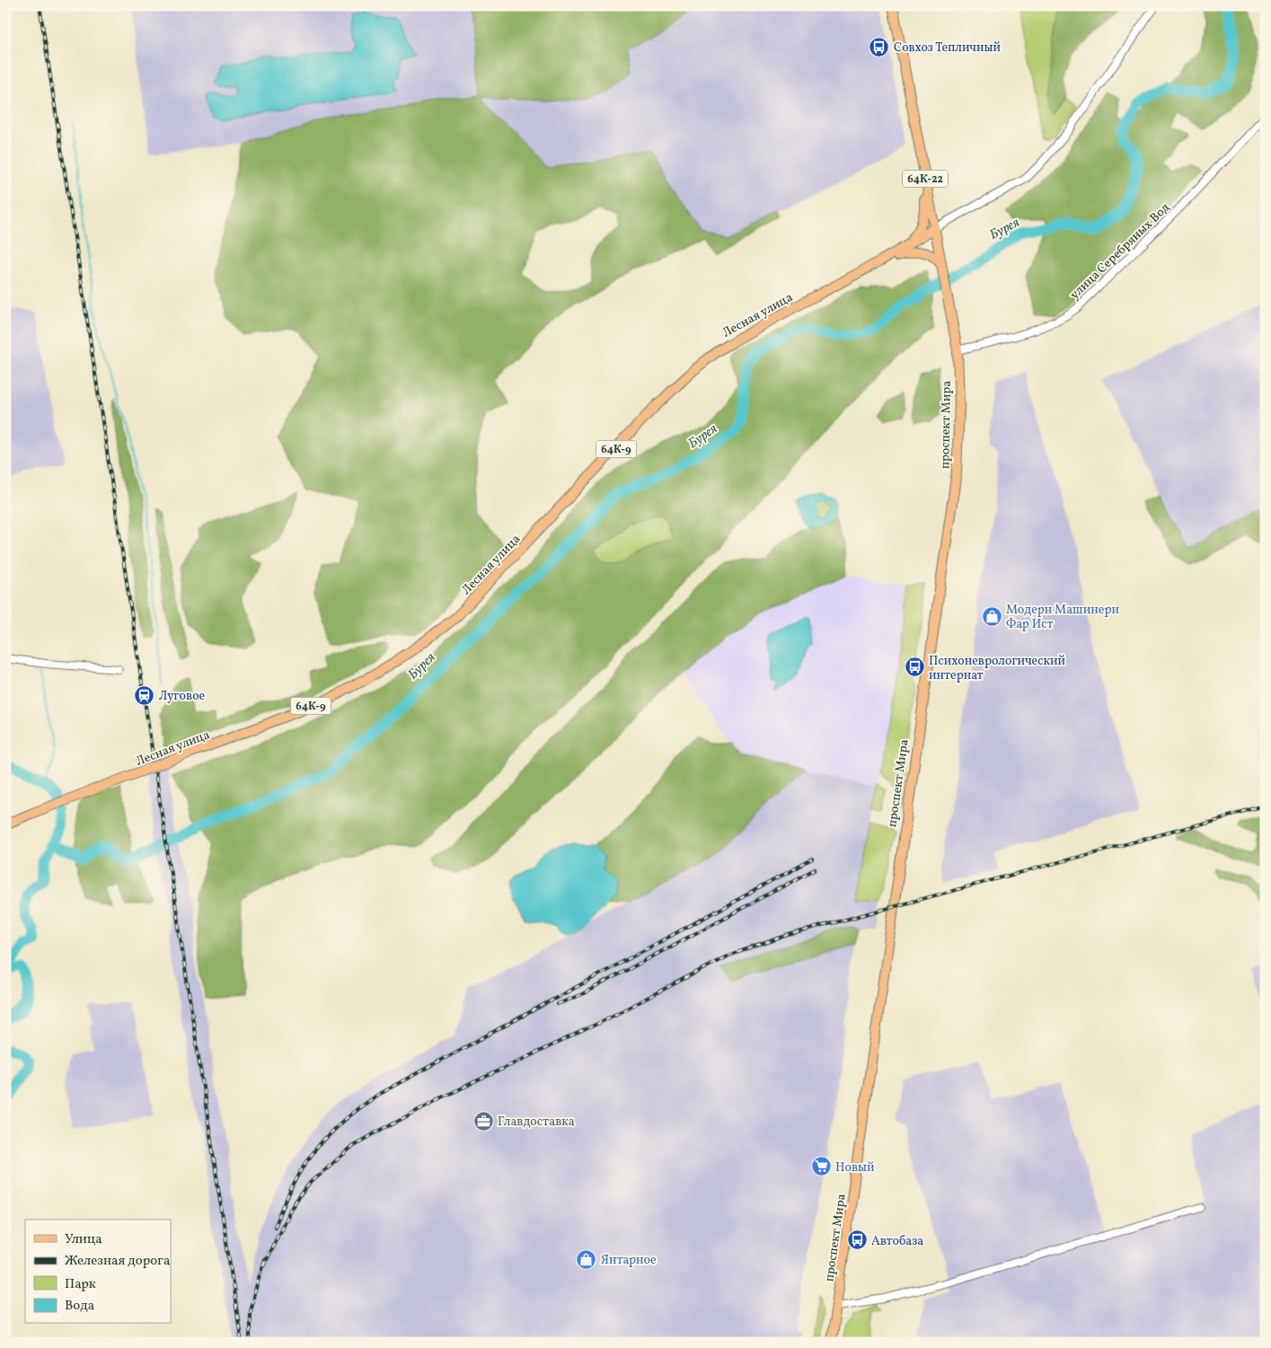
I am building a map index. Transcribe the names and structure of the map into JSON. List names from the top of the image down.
{
  "streets": {
    "main road": [
      "64К-22",
      "Лесная улица",
      "проспект Мира",
      "64К-9"
    ],
    "street": ["улица Серебряных Вод"]
  },
  "crossings": [
    ["64К-22", "Лесная улица"],
    ["64К-22", "проспект Мира"],
    ["улица Серебряных Вод", "проспект Мира"],
    ["Лесная улица", "проспект Мира"]
  ],
  "water": ["Бурея"],
  "places": {
    "bus stop": ["Совхоз Тепличный", "Психоневрологический интернат", "Автобаза"],
    "shop": ["Модерн Машинери Фар Ист", "Янтарное"],
    "station": ["Луговое"],
    "office": ["Главдоставка"],
    "supermarket": ["Новый"]
  },
  "legend": [
    "Улица",
    "Железная дорога",
    "Парк",
    "Вода"
  ]
}
